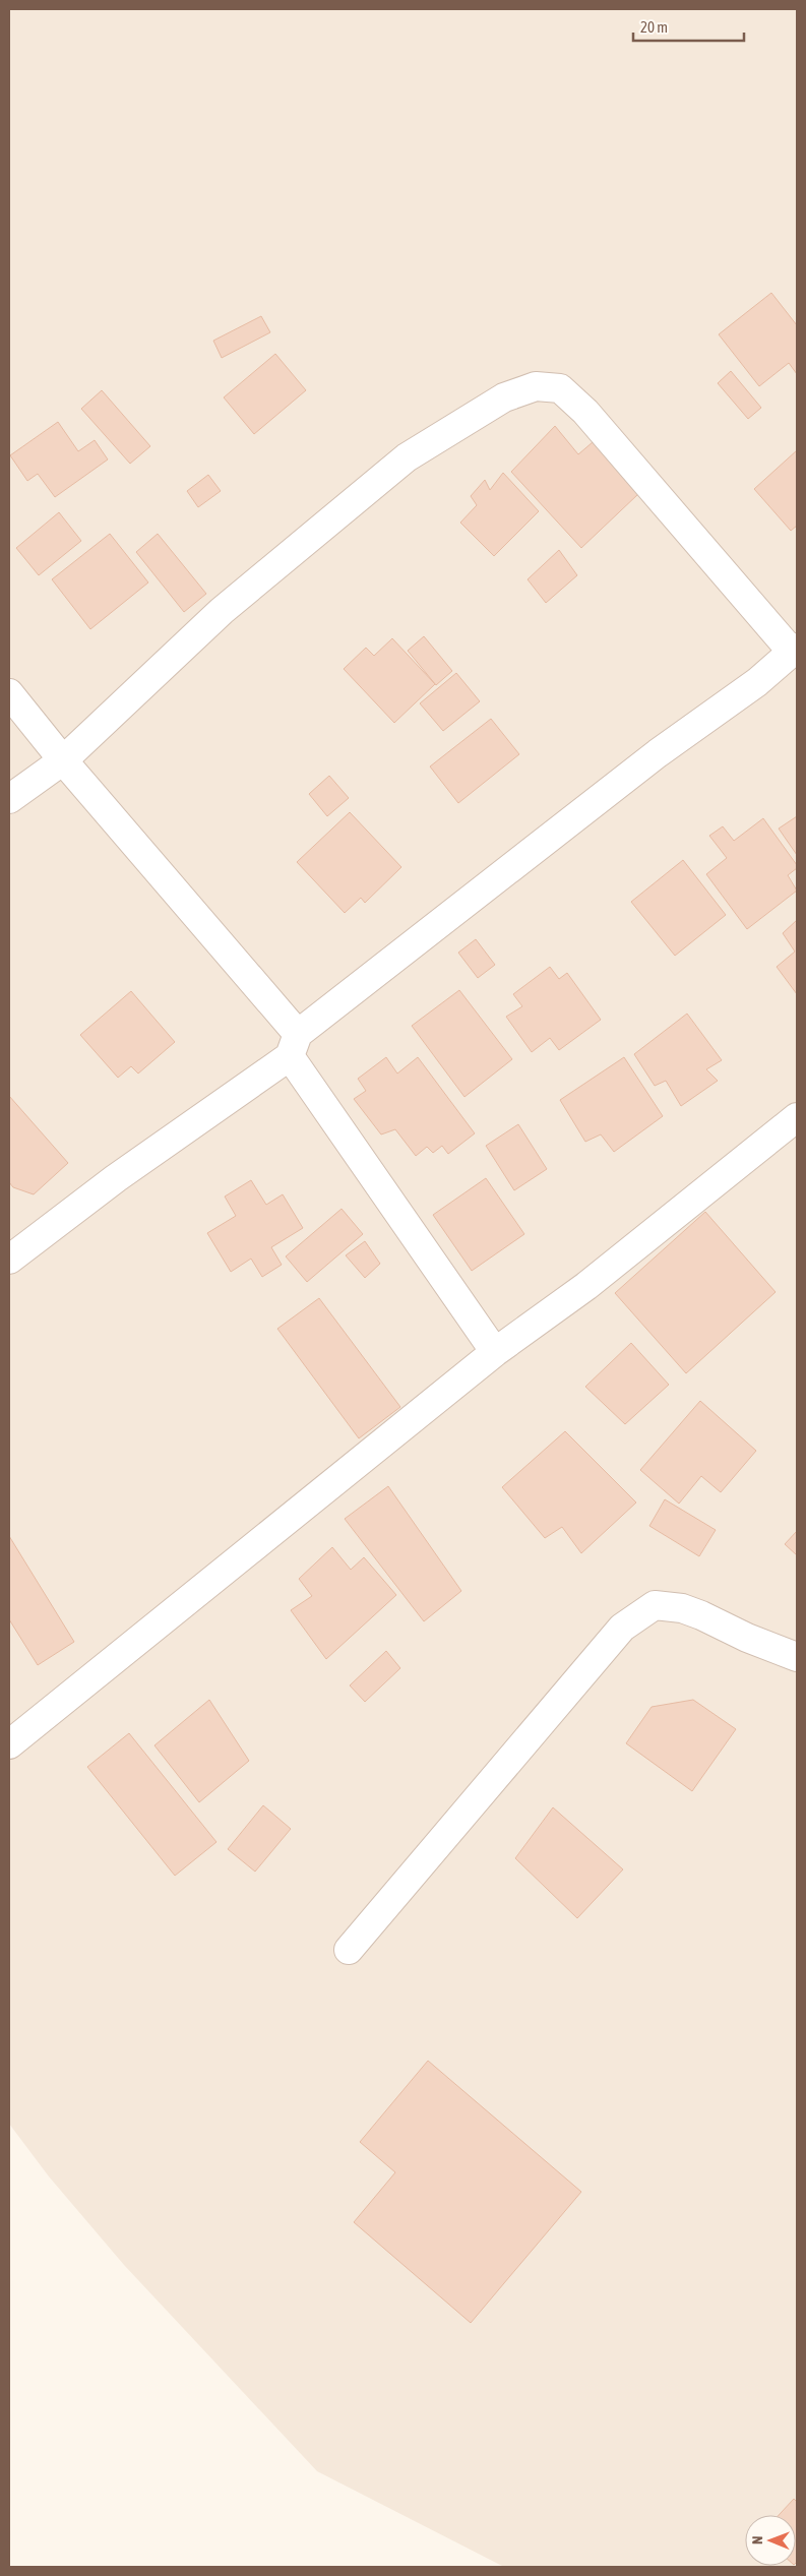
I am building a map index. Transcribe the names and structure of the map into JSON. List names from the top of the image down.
{
  "scale_bar": "20 m",
  "north": "left"
}
